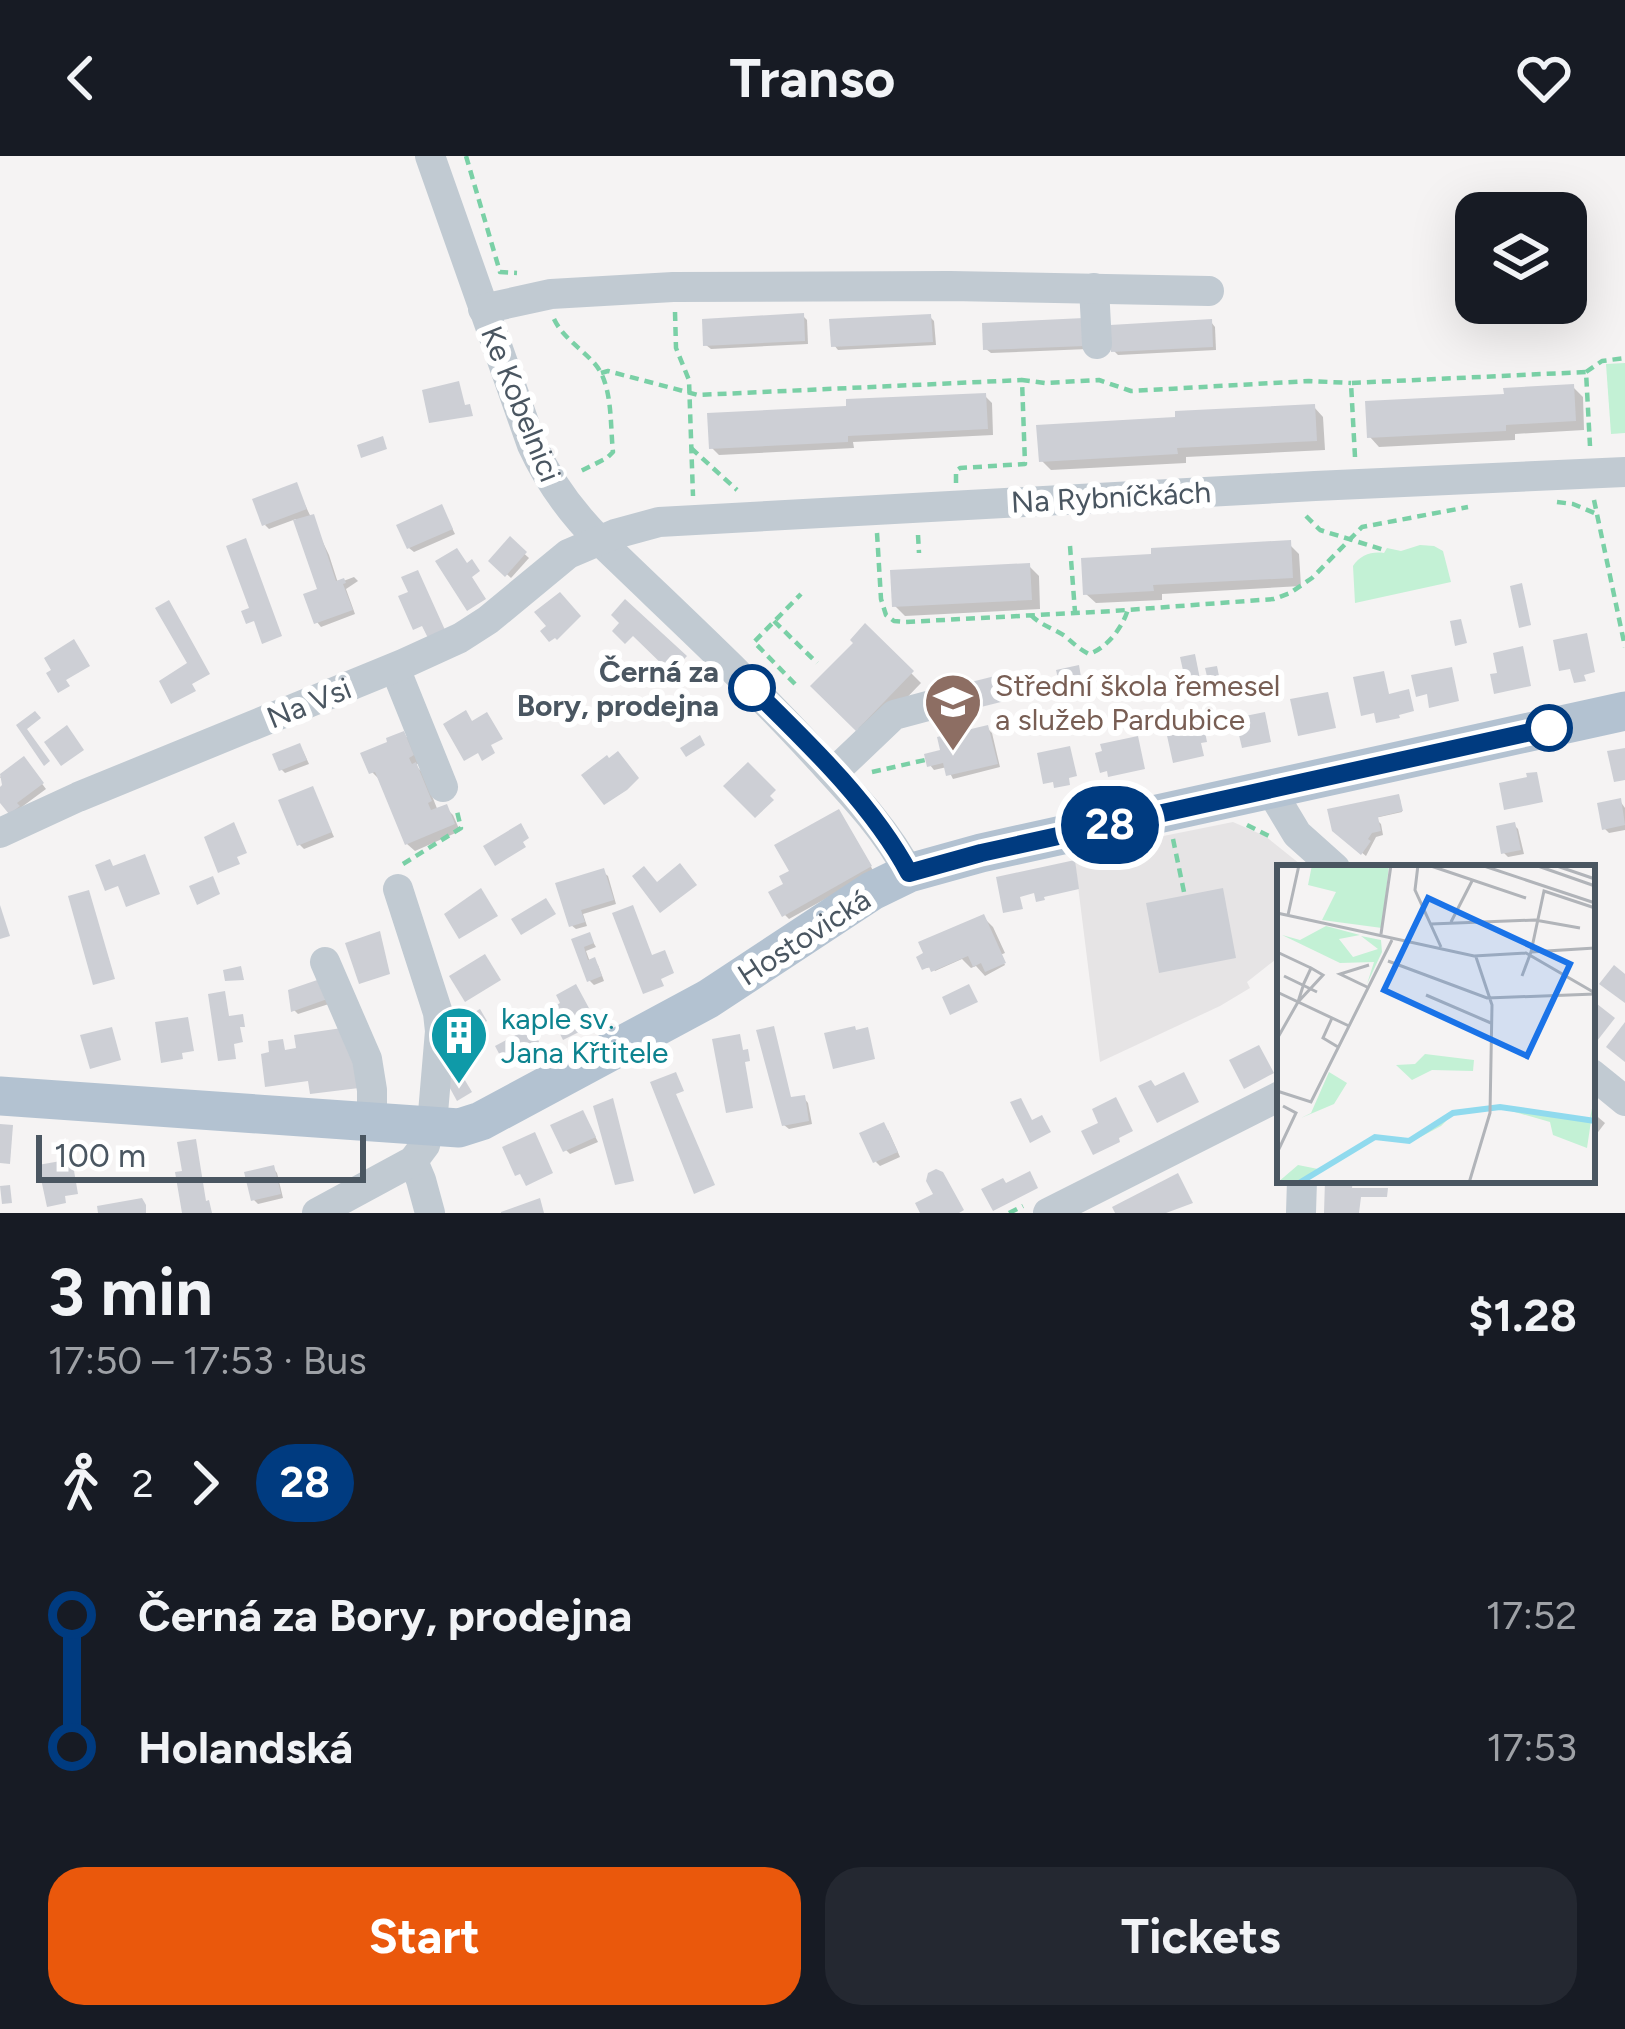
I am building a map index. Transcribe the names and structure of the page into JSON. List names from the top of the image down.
{
  "streets": {
    "main road": ["Hostovická"],
    "street": ["Ke Kobelnici", "Na Rybníčkách", "Na Vsi"]
  },
  "crossings": [
    ["Ke Kobelnici", "Na Rybníčkách"],
    ["Ke Kobelnici", "Na Vsi"],
    ["Ke Kobelnici", "Hostovická"],
    ["Na Rybníčkách", "Na Vsi"]
  ],
  "places": {
    "other": ["Černá za Bory, prodejna"],
    "school or university": ["Střední škola řemesel a služeb Pardubice"],
    "building": ["kaple sv. Jana Křtitele"]
  },
  "lines": ["bus line 28"],
  "scale_bar": "100 m",
  "page": {
    "header": "Transo",
    "on_map": "28",
    "scale": "100 m",
    "heading": ["3 min", "17:50 – 17:53 · Bus", "$1.28"],
    "legs": ["2", "28"],
    "list": [
      {
        "name": "Černá za Bory, prodejna",
        "value": "17:52"
      },
      {
        "name": "Holandská",
        "value": "17:53"
      }
    ],
    "buttons": ["Start", "Tickets"]
  }
}
